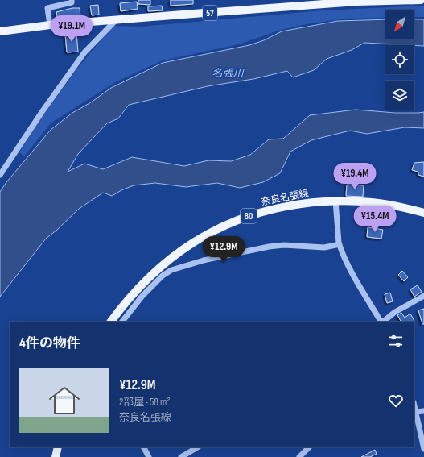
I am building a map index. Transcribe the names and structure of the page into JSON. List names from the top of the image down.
{
  "streets": {
    "main road": ["57", "奈良名張線", "80"]
  },
  "water": ["名張川"],
  "north": "bottom left",
  "page": {
    "price": [
      "¥19.1M",
      "¥19.4M",
      "¥15.4M",
      "¥12.9M"
    ],
    "heading": "4件の物件",
    "list": [
      {
        "name": "¥12.9M",
        "note": "2部屋 · 58 m² · 奈良名張線"
      }
    ]
  }
}
